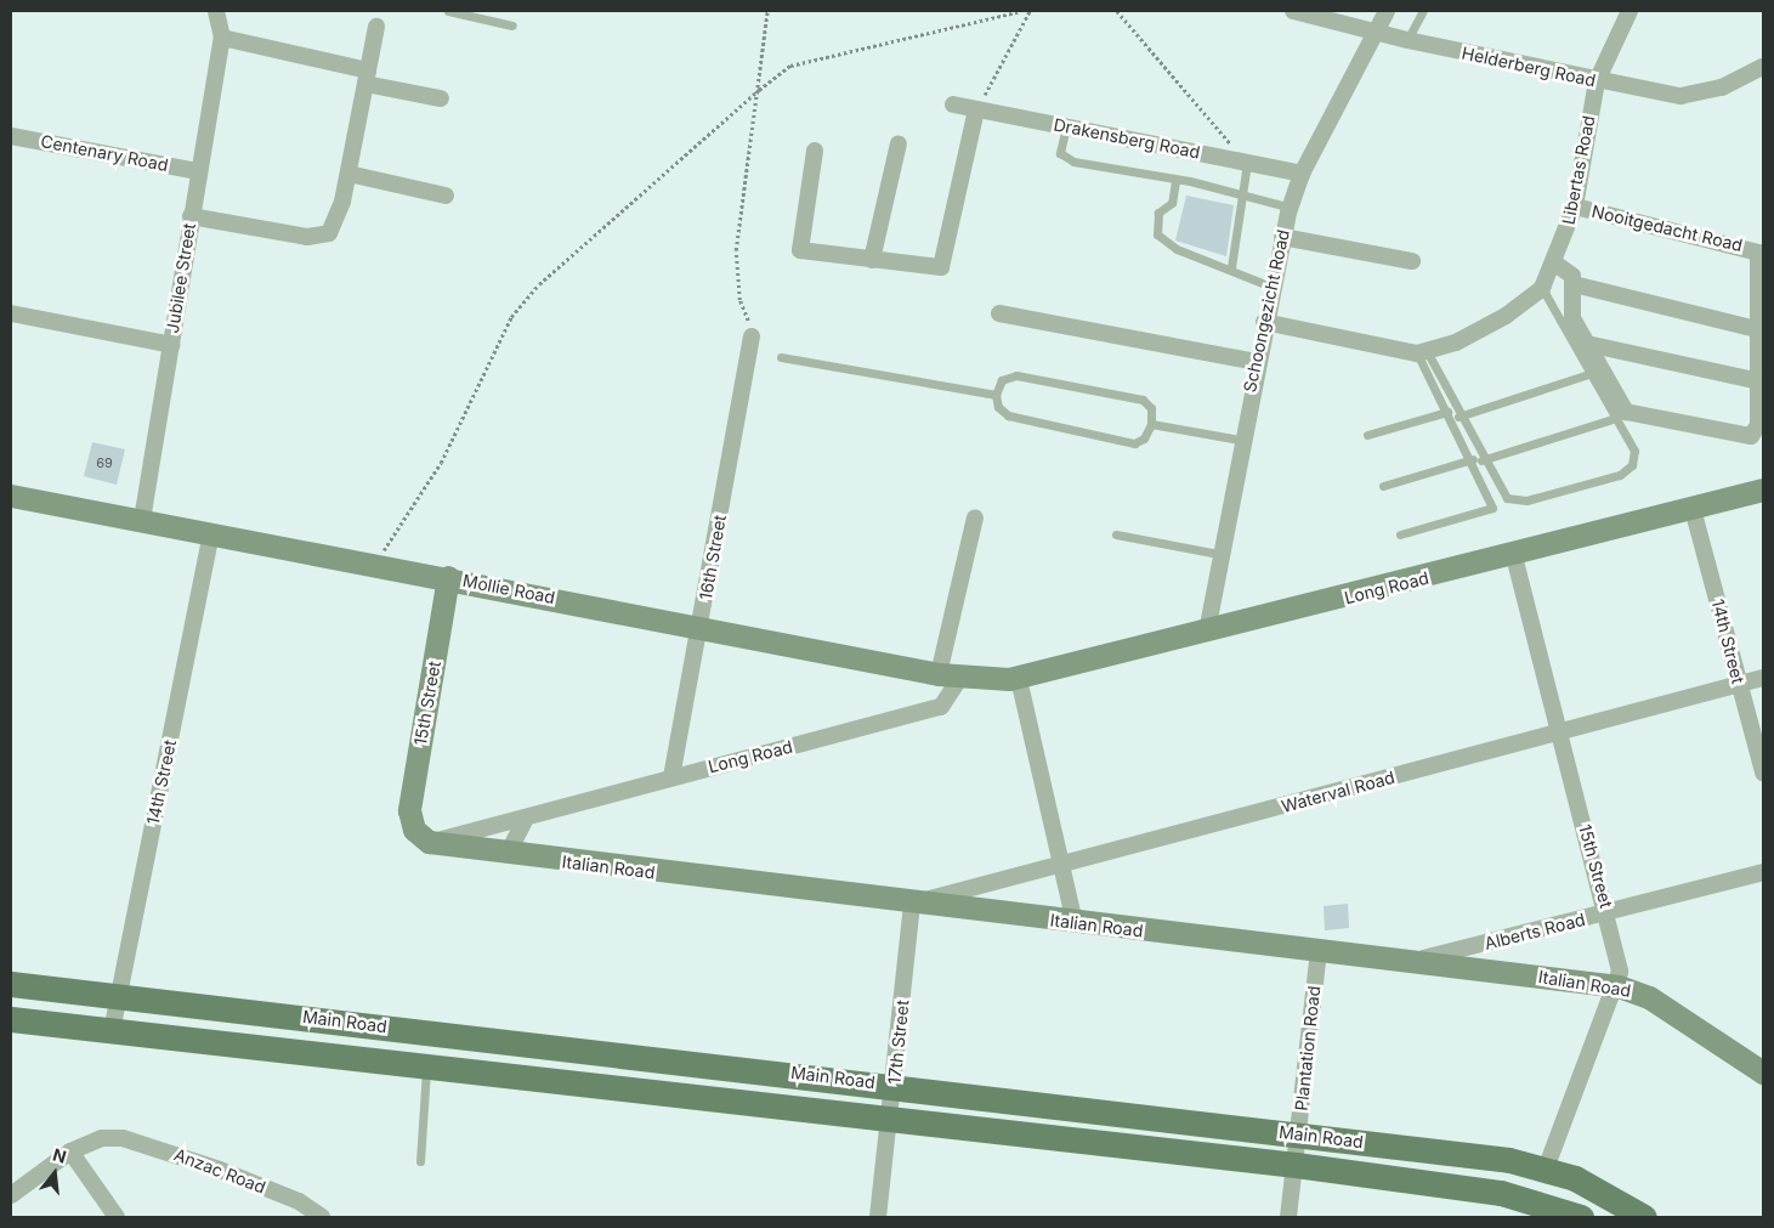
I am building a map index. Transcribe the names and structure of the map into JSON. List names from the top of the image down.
{
  "streets": {
    "main road": [
      "Long Road",
      "Mollie Road",
      "15th Street",
      "Italian Road",
      "Main Road"
    ],
    "street": [
      "Helderberg Road",
      "Drakensberg Road",
      "Centenary Road",
      "Libertas Road",
      "Nooitgedacht Road",
      "Jubilee Street",
      "Schoongezicht Road",
      "16th Street",
      "14th Street",
      "Waterval Road",
      "Alberts Road",
      "17th Street",
      "Plantation Road",
      "Anzac Road"
    ]
  },
  "crossings": [
    ["Helderberg Road", "Libertas Road"],
    ["Helderberg Road", "Schoongezicht Road"],
    ["Drakensberg Road", "Schoongezicht Road"],
    ["Centenary Road", "Jubilee Street"],
    ["Libertas Road", "Nooitgedacht Road"],
    ["Libertas Road", "Schoongezicht Road"],
    ["Jubilee Street", "Mollie Road"],
    ["Schoongezicht Road", "Long Road"],
    ["16th Street", "Long Road"],
    ["16th Street", "Mollie Road"],
    ["Long Road", "Mollie Road"],
    ["Long Road", "14th Street"],
    ["Long Road", "15th Street"],
    ["Long Road", "Italian Road"],
    ["Mollie Road", "14th Street"],
    ["Mollie Road", "15th Street"],
    ["14th Street", "Waterval Road"],
    ["14th Street", "Main Road"],
    ["15th Street", "Waterval Road"],
    ["15th Street", "Italian Road"],
    ["15th Street", "Alberts Road"],
    ["Waterval Road", "Italian Road"],
    ["Waterval Road", "17th Street"],
    ["Italian Road", "Alberts Road"],
    ["Italian Road", "17th Street"],
    ["Italian Road", "Plantation Road"],
    ["Main Road", "17th Street"],
    ["Main Road", "Plantation Road"]
  ],
  "house_numbers": ["69"],
  "north": "top"
}
